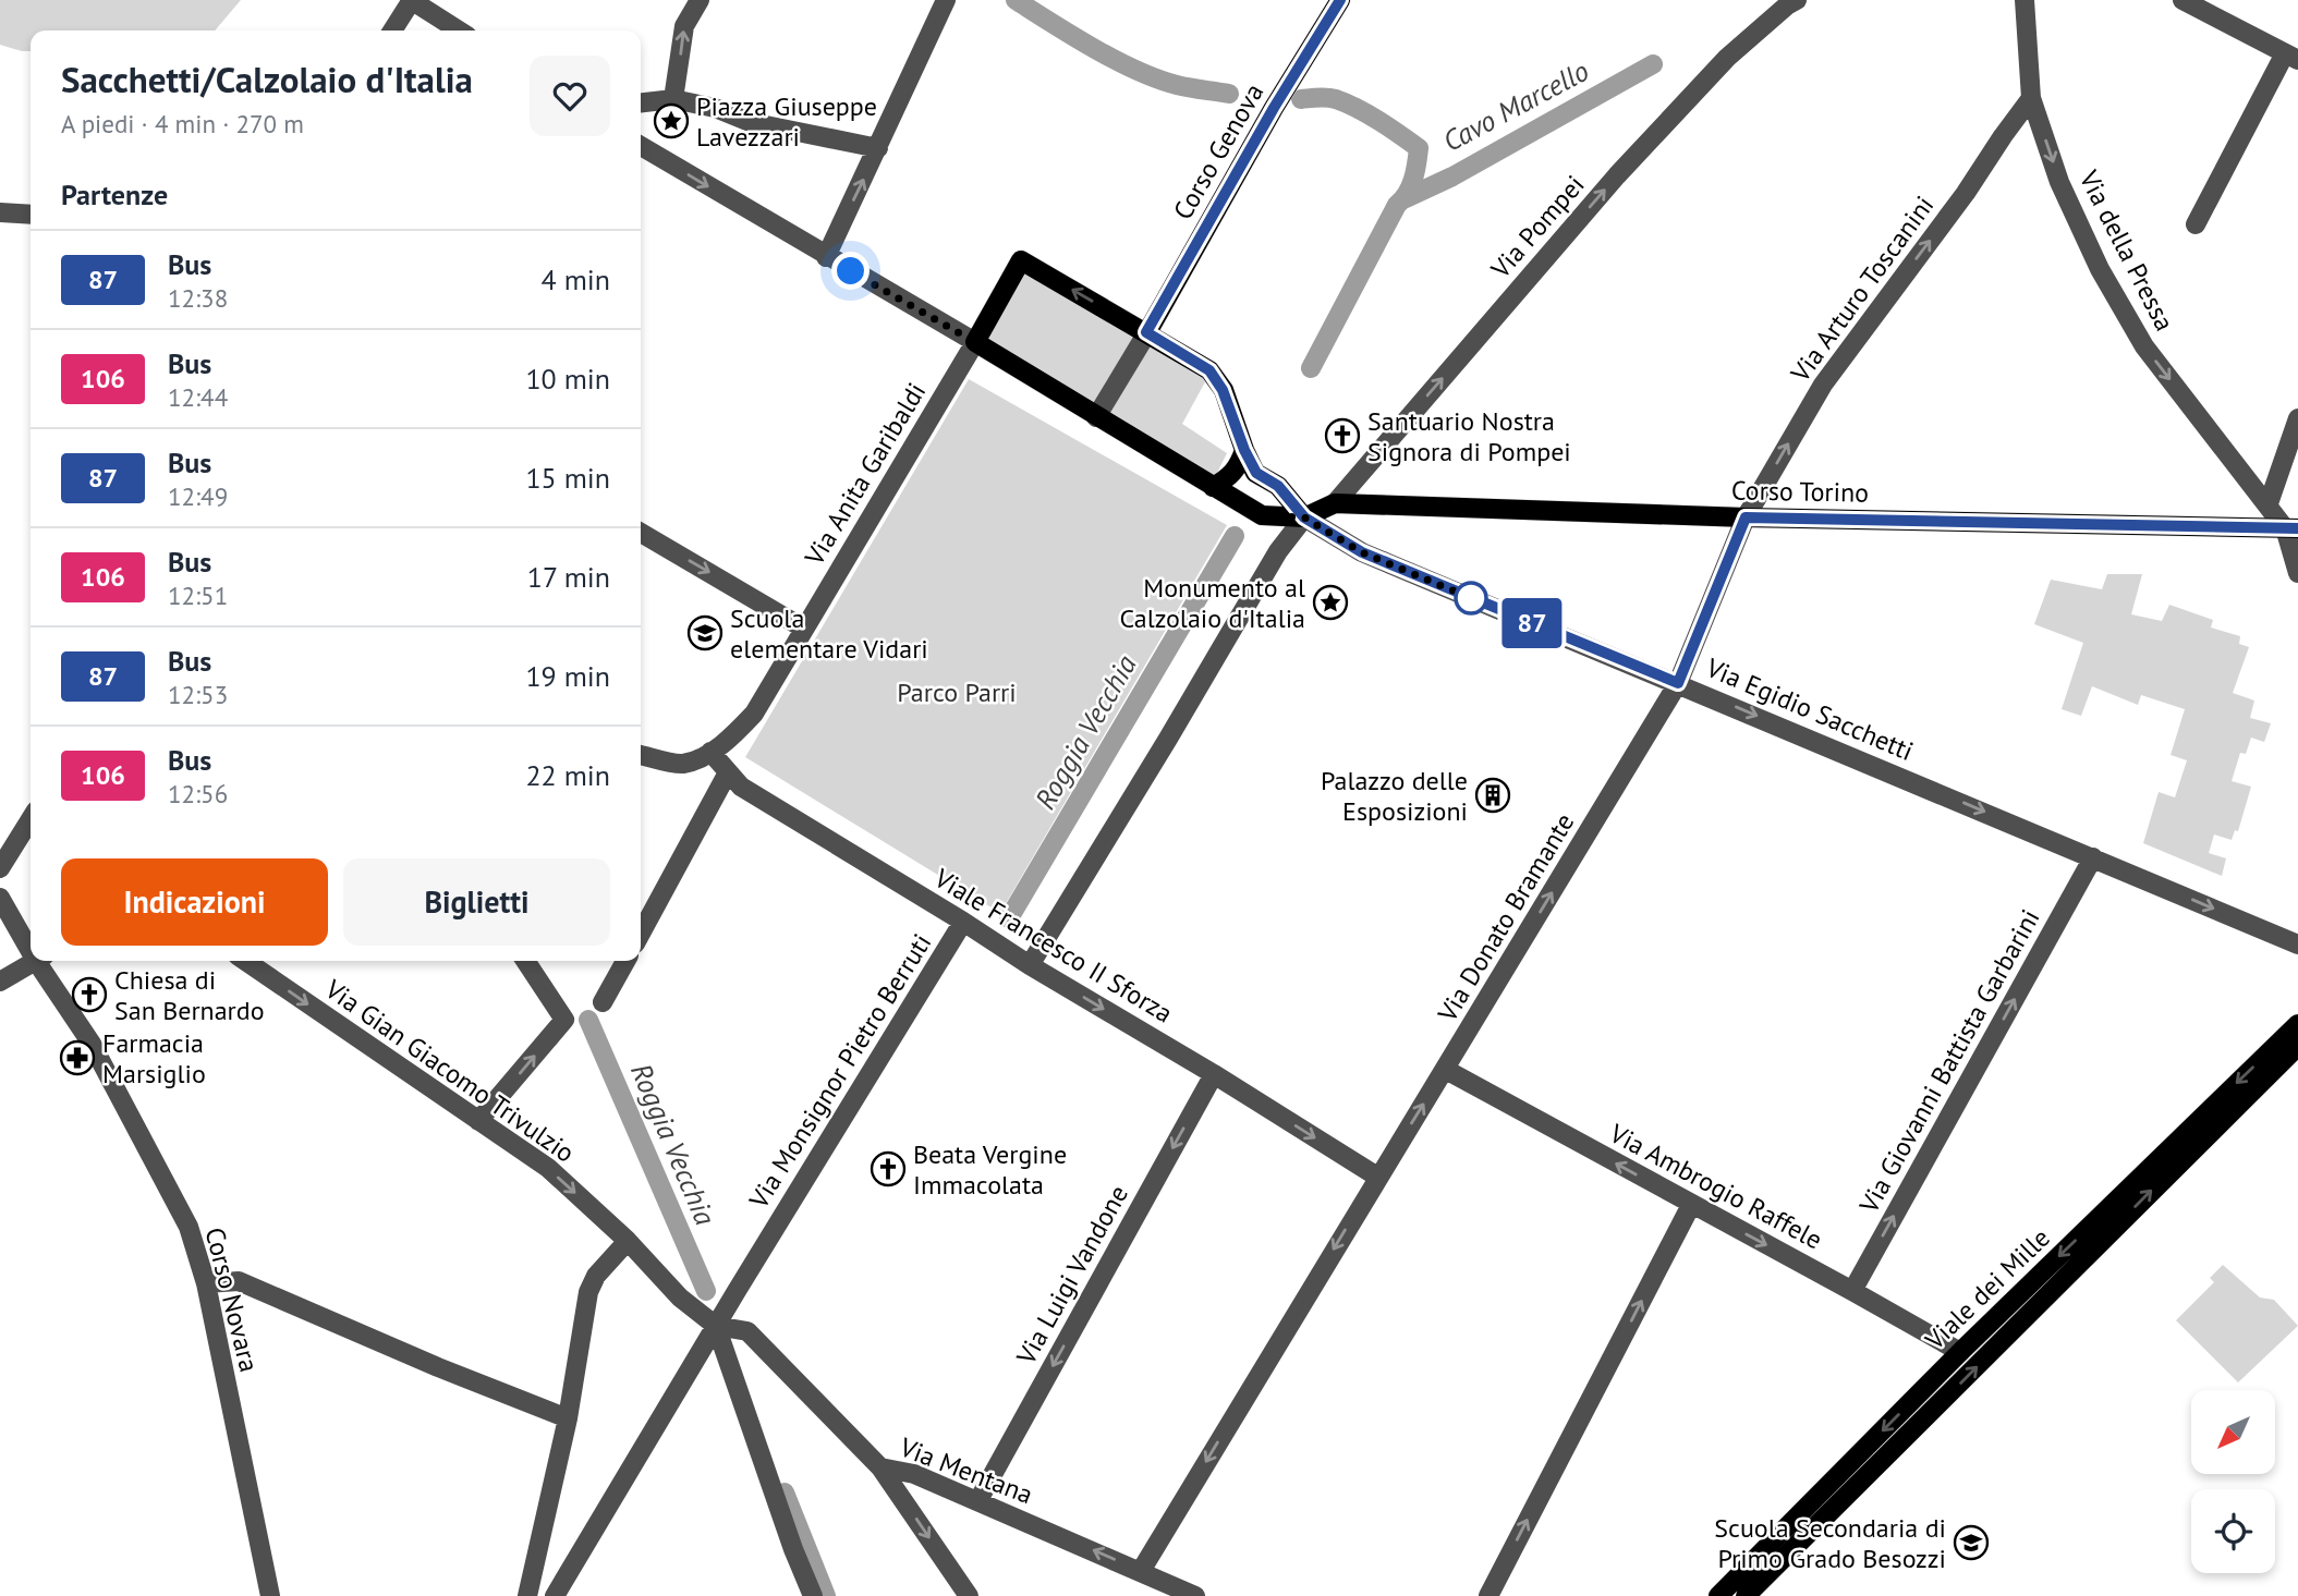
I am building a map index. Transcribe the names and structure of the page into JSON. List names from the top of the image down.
{
  "streets": {
    "main road": ["Corso Genova", "Corso Torino", "Viale dei Mille"],
    "street": [
      "Via Pompei",
      "Via della Pressa",
      "Via Arturo Toscanini",
      "Via Anita Garibaldi",
      "Via Egidio Sacchetti",
      "Via Donato Bramante",
      "Viale Francesco II Sforza",
      "Via Giovanni Battista Garbarini",
      "Via Gian Giacomo Trivulzio",
      "Via Monsignor Pietro Berruti",
      "Via Ambrogio Raffele",
      "Via Luigi Vandone",
      "Corso Novara",
      "Via Mentana"
    ]
  },
  "crossings": [
    ["Via Pompei", "Corso Torino"],
    ["Via della Pressa", "Via Arturo Toscanini"],
    ["Via della Pressa", "Corso Torino"],
    ["Via Arturo Toscanini", "Corso Torino"],
    ["Via Arturo Toscanini", "Via Egidio Sacchetti"],
    ["Via Arturo Toscanini", "Via Donato Bramante"],
    ["Via Anita Garibaldi", "Viale Francesco II Sforza"],
    ["Corso Torino", "Via Egidio Sacchetti"],
    ["Via Egidio Sacchetti", "Via Donato Bramante"],
    ["Via Egidio Sacchetti", "Via Giovanni Battista Garbarini"],
    ["Via Donato Bramante", "Viale Francesco II Sforza"],
    ["Via Donato Bramante", "Via Ambrogio Raffele"],
    ["Via Donato Bramante", "Via Mentana"],
    ["Viale Francesco II Sforza", "Via Monsignor Pietro Berruti"],
    ["Viale Francesco II Sforza", "Via Luigi Vandone"],
    ["Via Giovanni Battista Garbarini", "Via Ambrogio Raffele"],
    ["Via Gian Giacomo Trivulzio", "Via Monsignor Pietro Berruti"],
    ["Via Gian Giacomo Trivulzio", "Via Mentana"],
    ["Via Monsignor Pietro Berruti", "Via Mentana"],
    ["Via Ambrogio Raffele", "Viale dei Mille"],
    ["Via Luigi Vandone", "Via Mentana"]
  ],
  "one_way": [
    "Via Pompei",
    "Via della Pressa",
    "Via Arturo Toscanini",
    "Via Egidio Sacchetti",
    "Viale Francesco II Sforza",
    "Via Giovanni Battista Garbarini",
    "Via Gian Giacomo Trivulzio",
    "Via Luigi Vandone"
  ],
  "water": ["Cavo Marcello", "Roggia Vecchia"],
  "parks": ["Parco Parri"],
  "places": {
    "place": ["Piazza Giuseppe Lavezzari", "Monumento al Calzolaio d'Italia"],
    "church": ["Santuario Nostra Signora di Pompei", "Chiesa di San Bernardo", "Beata Vergine Immacolata"],
    "school or university": ["Scuola elementare Vidari", "Scuola Secondaria di Primo Grado Besozzi"],
    "building": ["Palazzo delle Esposizioni"],
    "pharmacy": ["Farmacia Marsiglio"]
  },
  "lines": ["bus line 87"],
  "north": "bottom left",
  "page": {
    "on_map": "87",
    "heading": [
      ["Sacchetti/Calzolaio d'Italia", "A piedi · 4 min · 270 m"],
      "Partenze"
    ],
    "list": [
      {
        "mark": "87",
        "name": "Bus",
        "note": "12:38",
        "value": "4 min"
      },
      {
        "mark": "106",
        "name": "Bus",
        "note": "12:44",
        "value": "10 min"
      },
      {
        "mark": "87",
        "name": "Bus",
        "note": "12:49",
        "value": "15 min"
      },
      {
        "mark": "106",
        "name": "Bus",
        "note": "12:51",
        "value": "17 min"
      },
      {
        "mark": "87",
        "name": "Bus",
        "note": "12:53",
        "value": "19 min"
      },
      {
        "mark": "106",
        "name": "Bus",
        "note": "12:56",
        "value": "22 min"
      }
    ],
    "buttons": ["Indicazioni", "Biglietti"]
  }
}
